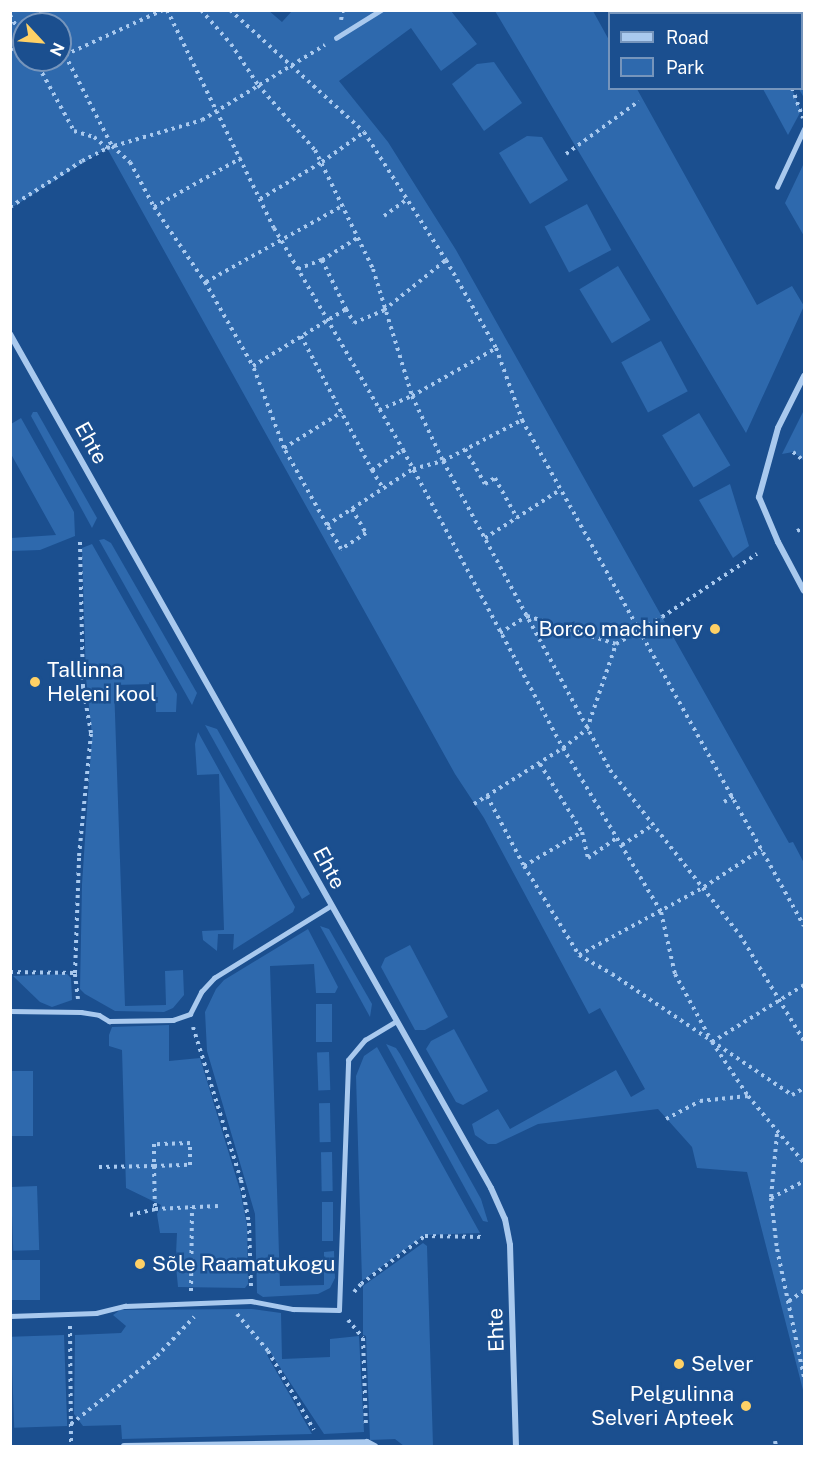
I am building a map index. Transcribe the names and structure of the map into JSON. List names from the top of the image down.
{
  "streets": {
    "street": ["Ehte"]
  },
  "places": [
    "Borco machinery",
    "Tallinna Heleni kool",
    "Sõle Raamatukogu",
    "Selver",
    "Pelgulinna Selveri Apteek"
  ],
  "legend": ["Road", "Park"],
  "north": "bottom right"
}
